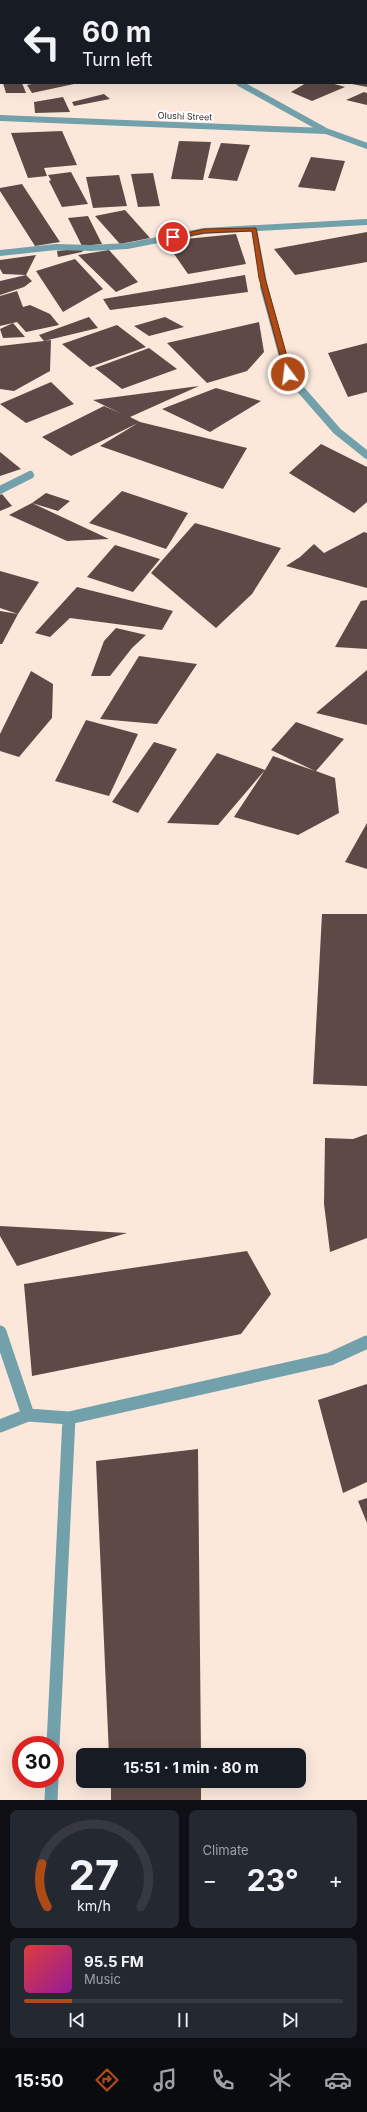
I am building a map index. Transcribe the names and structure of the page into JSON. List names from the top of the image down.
{
  "streets": {
    "street": ["Olushi Street"]
  },
  "page": {
    "turn": ["60 m", "Turn left"],
    "limit": "30",
    "trip": "15:51 · 1 min · 80 m",
    "tile": "Climate",
    "heat": ["−", "23°", "+"],
    "song": ["95.5 FM", "Music"],
    "tabs": "15:50",
    "gauge": ["27", "km/h"]
  }
}
